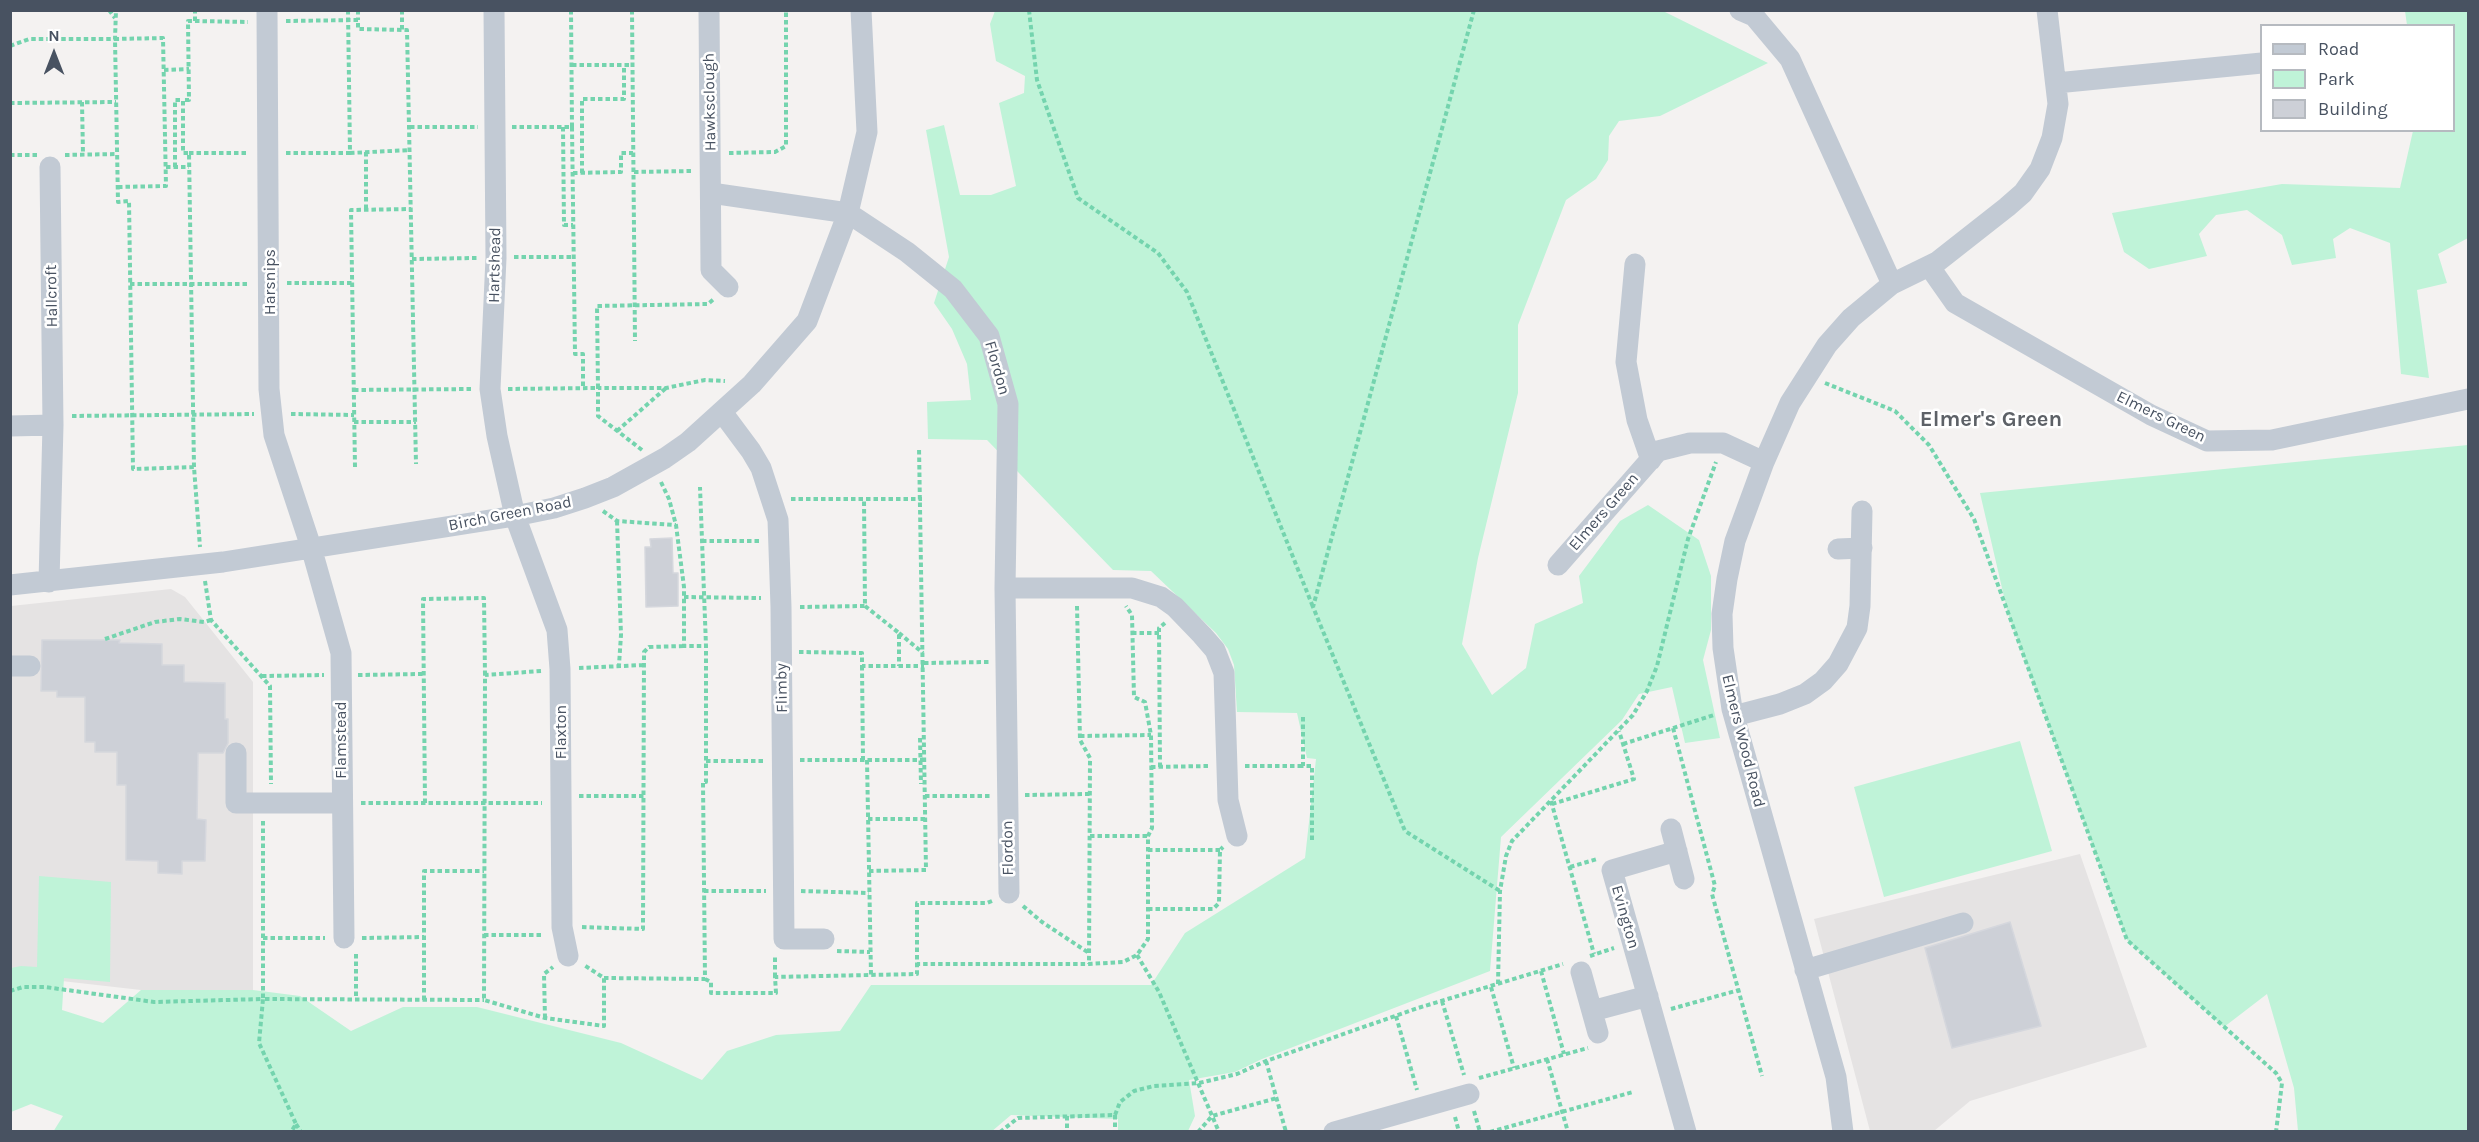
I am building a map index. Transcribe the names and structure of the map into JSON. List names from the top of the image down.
{
  "streets": {
    "street": [
      "Hawksclough",
      "Hartshead",
      "Harsnips",
      "Hallcroft",
      "Flordon",
      "Elmers Green",
      "Birch Green Road",
      "Flimby",
      "Flaxton",
      "Flamstead",
      "Elmers Wood Road",
      "Evington"
    ]
  },
  "crossings": [
    ["Hartshead", "Birch Green Road"],
    ["Hartshead", "Flaxton"],
    ["Harsnips", "Birch Green Road"],
    ["Harsnips", "Flamstead"],
    ["Hallcroft", "Birch Green Road"],
    ["Flordon", "Birch Green Road"],
    ["Elmers Green", "Elmers Wood Road"],
    ["Birch Green Road", "Flimby"],
    ["Birch Green Road", "Flaxton"],
    ["Birch Green Road", "Flamstead"]
  ],
  "districts": ["Elmer's Green"],
  "legend": ["Road", "Park", "Building"],
  "north": "top"
}
